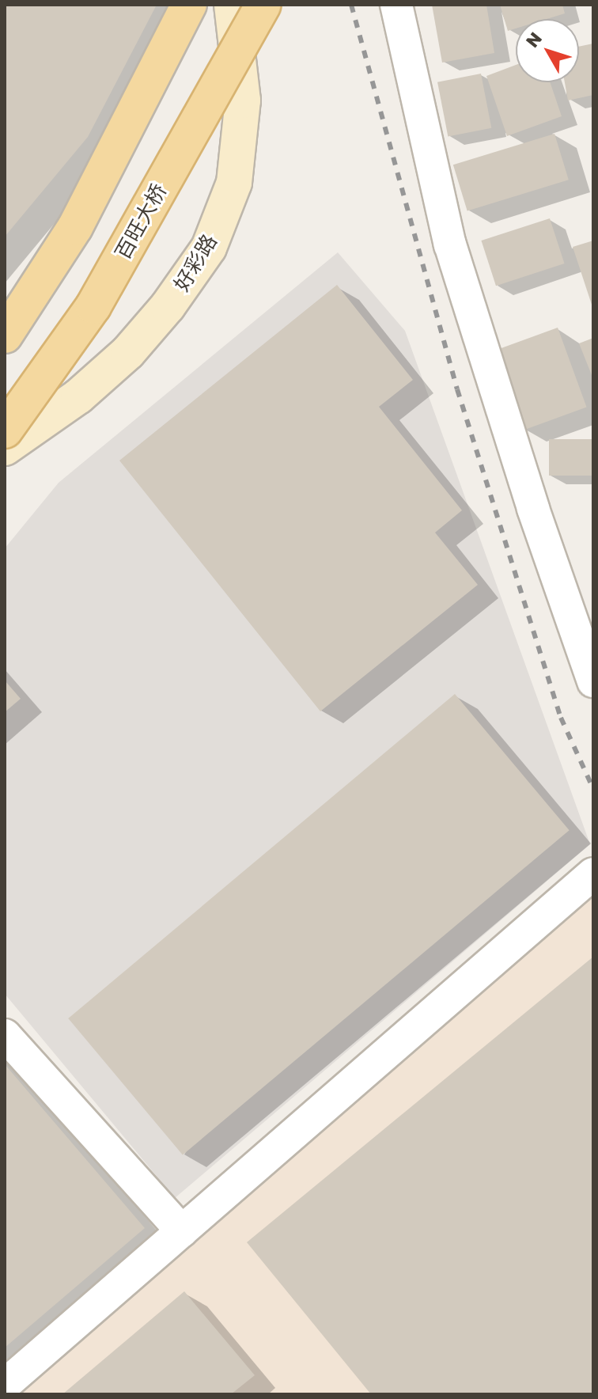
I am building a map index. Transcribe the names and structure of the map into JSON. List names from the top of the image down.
{
  "streets": {
    "main road": ["百旺大桥"],
    "street": ["好彩路"]
  },
  "north": "top left"
}
